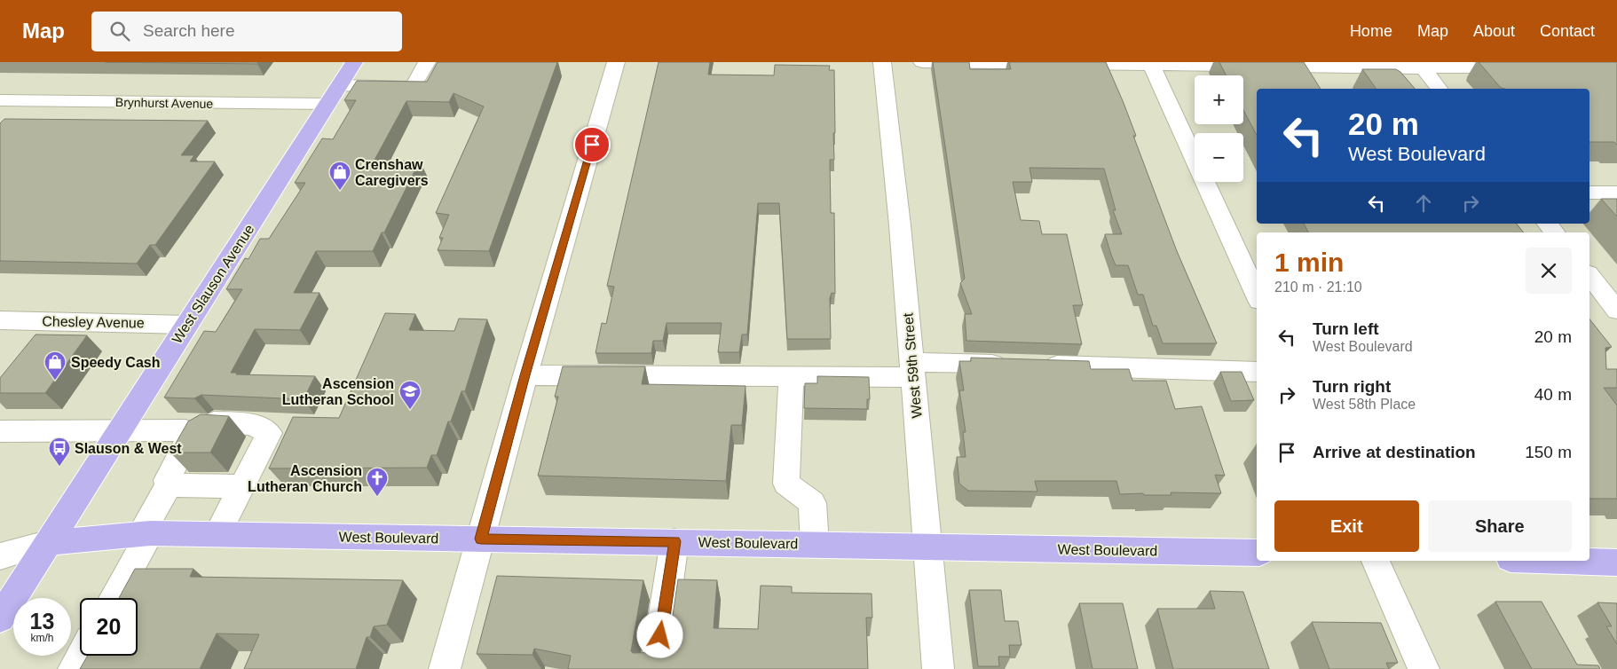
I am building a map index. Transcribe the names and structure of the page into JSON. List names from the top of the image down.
{
  "streets": {
    "main road": ["West Slauson Avenue", "West Boulevard"],
    "street": ["Brynhurst Avenue", "Chesley Avenue", "West 59th Street"]
  },
  "crossings": [
    ["Brynhurst Avenue", "West Slauson Avenue"],
    ["West Slauson Avenue", "Chesley Avenue"],
    ["West Slauson Avenue", "West Boulevard"],
    ["West 59th Street", "West Boulevard"]
  ],
  "places": {
    "shop": ["Crenshaw Caregivers", "Speedy Cash"],
    "school or university": ["Ascension Lutheran School"],
    "bus stop": ["Slauson & West"],
    "church": ["Ascension Lutheran Church"]
  },
  "page": {
    "header": "Map",
    "search": "Search here",
    "nav": [
      "Home",
      "Map",
      "About",
      "Contact"
    ],
    "map_buttons": ["+", "−"],
    "turn": ["20 m", "West Boulevard"],
    "heading": ["1 min", "210 m · 21:10"],
    "list": [
      {
        "name": "Turn left",
        "note": "West Boulevard",
        "value": "20 m"
      },
      {
        "name": "Turn right",
        "note": "West 58th Place",
        "value": "40 m"
      },
      {
        "name": "Arrive at destination",
        "value": "150 m"
      }
    ],
    "buttons": ["Exit", "Share"],
    "speed": "13 km/h",
    "limit": "20"
  }
}
